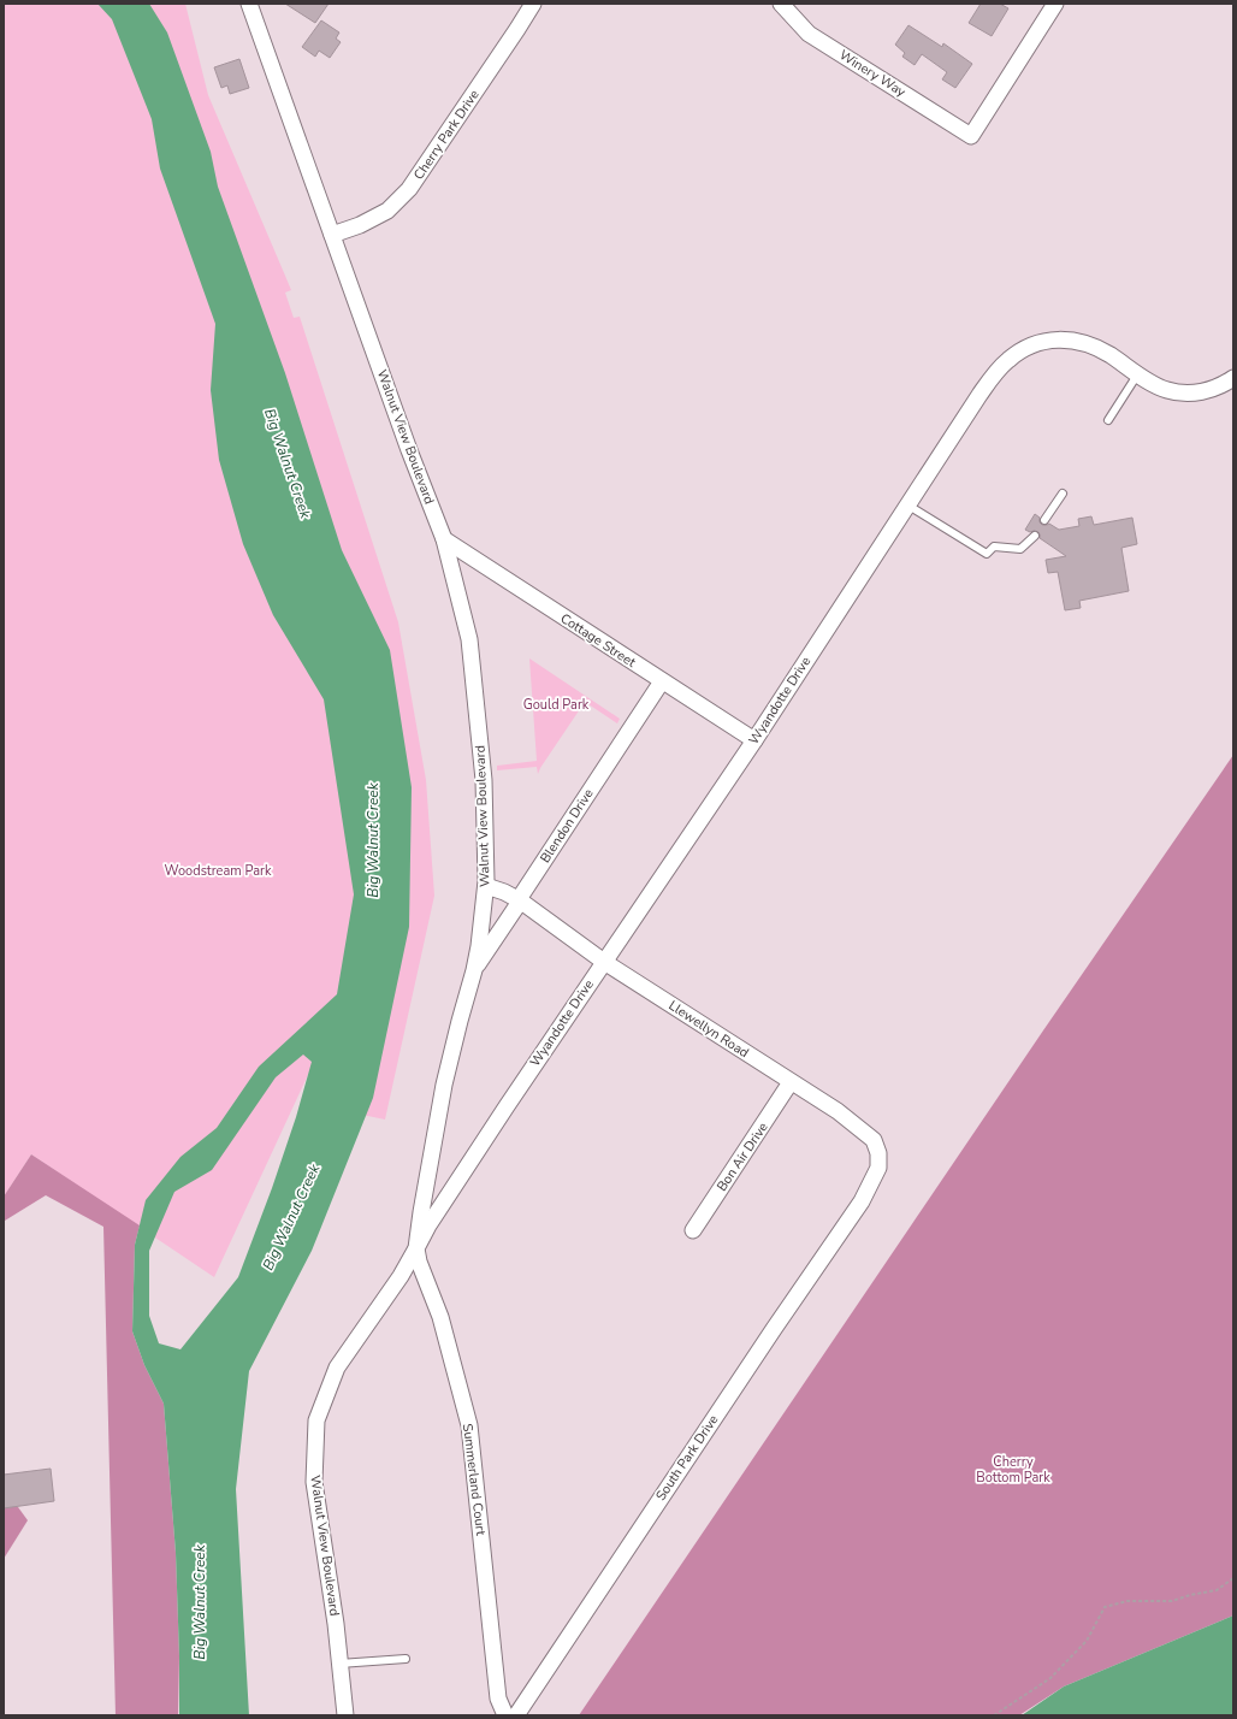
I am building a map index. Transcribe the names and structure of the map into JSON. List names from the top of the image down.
{
  "streets": {
    "street": [
      "Winery Way",
      "Cherry Park Drive",
      "Walnut View Boulevard",
      "Cottage Street",
      "Wyandotte Drive",
      "Blendon Drive",
      "Llewellyn Road",
      "Bon Air Drive",
      "South Park Drive",
      "Summerland Court"
    ]
  },
  "crossings": [
    ["Cherry Park Drive", "Walnut View Boulevard"],
    ["Walnut View Boulevard", "Cottage Street"],
    ["Walnut View Boulevard", "Wyandotte Drive"],
    ["Walnut View Boulevard", "Blendon Drive"],
    ["Walnut View Boulevard", "Llewellyn Road"],
    ["Walnut View Boulevard", "Summerland Court"],
    ["Cottage Street", "Wyandotte Drive"],
    ["Cottage Street", "Blendon Drive"],
    ["Wyandotte Drive", "Llewellyn Road"],
    ["Wyandotte Drive", "Summerland Court"],
    ["Blendon Drive", "Llewellyn Road"],
    ["Llewellyn Road", "Bon Air Drive"],
    ["Llewellyn Road", "South Park Drive"]
  ],
  "water": ["Big Walnut Creek"],
  "parks": ["Gould Park", "Woodstream Park", "Cherry Bottom Park"]
}
